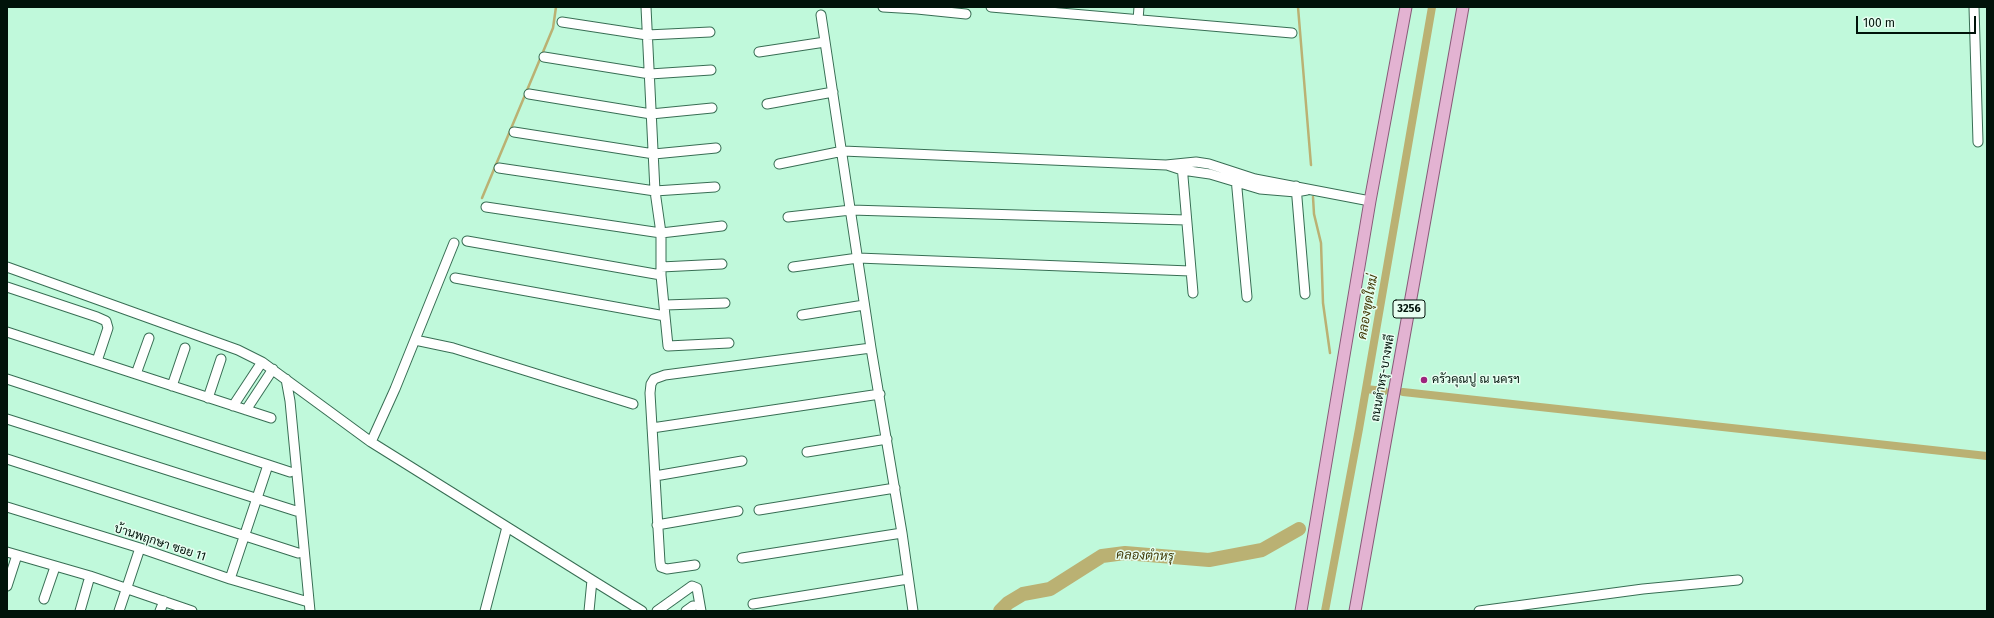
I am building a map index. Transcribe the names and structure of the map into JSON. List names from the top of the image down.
{
  "streets": {
    "main road": ["3256", "ถนนตำหรุ-บางพลี"],
    "street": ["บ้านพฤกษา ซอย 11"]
  },
  "water": ["คลองขุดใหม่", "คลองตำหรุ"],
  "places": ["ครัวคุณปู ณ นครฯ"],
  "scale_bar": "100 m"
}
